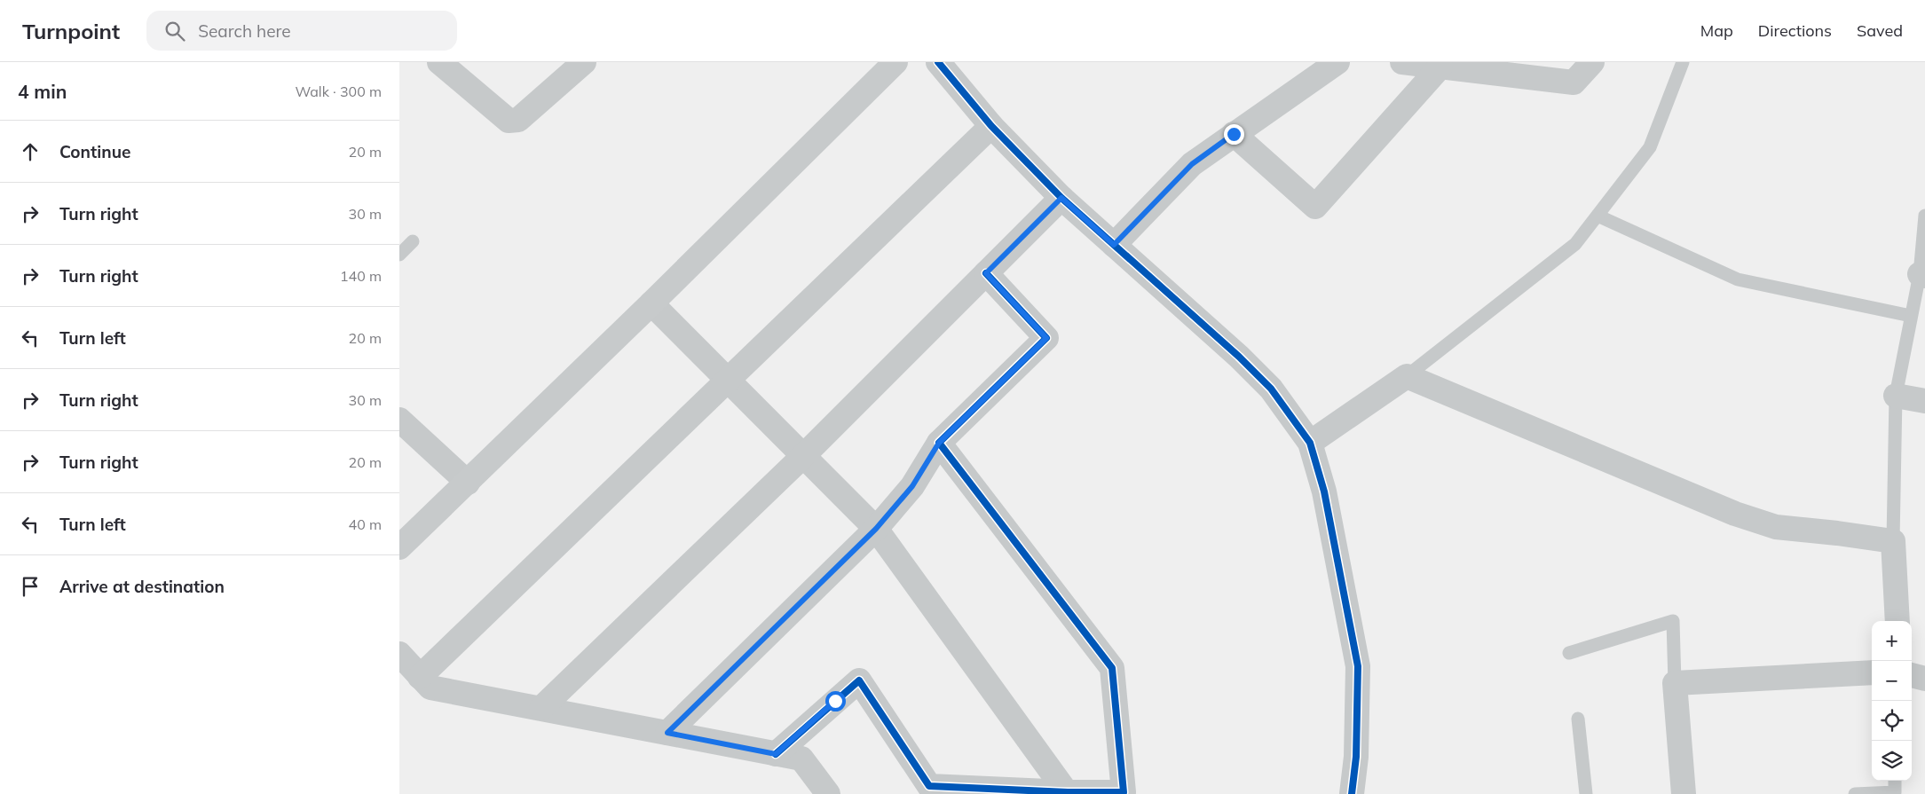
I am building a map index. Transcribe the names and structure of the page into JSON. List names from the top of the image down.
{
  "page": {
    "header": "Turnpoint",
    "search": "Search here",
    "nav": ["Map", "Directions", "Saved"],
    "heading": ["4 min", "Walk · 300 m"],
    "list": [
      ["Continue", "20 m"],
      ["Turn right", "30 m"],
      ["Turn right", "140 m"],
      ["Turn left", "20 m"],
      ["Turn right", "30 m"],
      ["Turn right", "20 m"],
      ["Turn left", "40 m"],
      "Arrive at destination"
    ],
    "map_buttons": ["+", "−"]
  }
}
